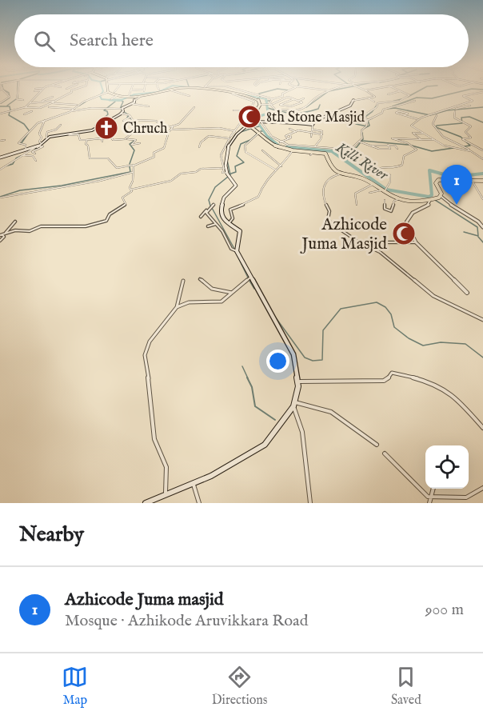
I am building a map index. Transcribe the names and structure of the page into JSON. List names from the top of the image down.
{
  "water": ["Killi River"],
  "places": {
    "mosque": ["8th Stone Masjid", "Azhicode Juma Masjid"],
    "church": ["Chruch"]
  },
  "page": {
    "search": "Search here",
    "pins": "1",
    "heading": "Nearby",
    "list": [
      {
        "mark": "1",
        "name": "Azhicode Juma masjid",
        "note": "Mosque · Azhikode Aruvikkara Road",
        "value": "900 m"
      }
    ],
    "nav": ["Map", "Directions", "Saved"]
  }
}
